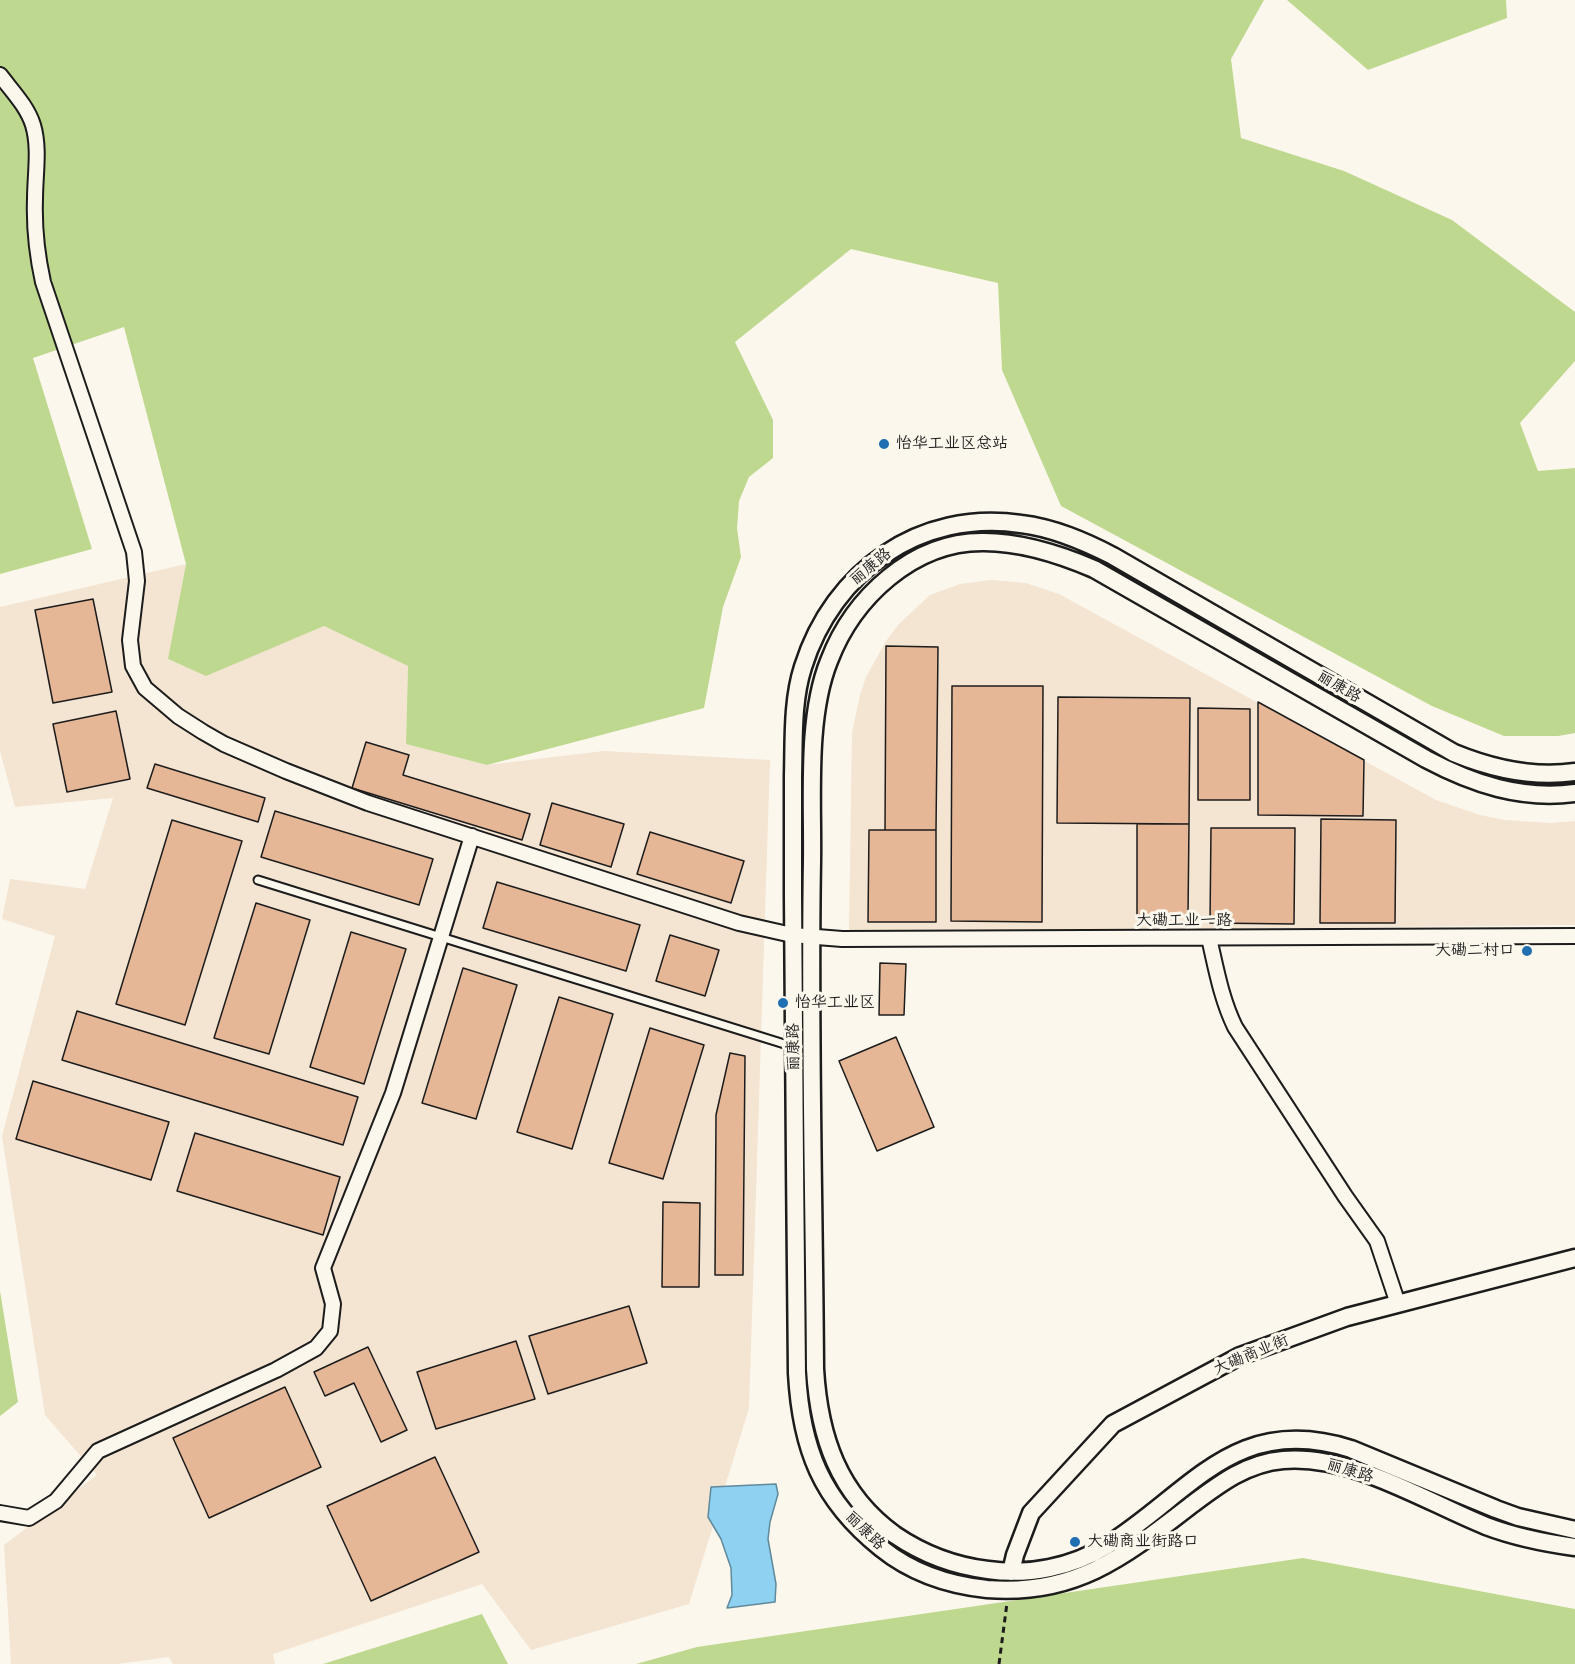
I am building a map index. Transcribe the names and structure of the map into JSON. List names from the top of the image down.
{
  "streets": {
    "street": ["丽康路", "大磡工业一路", "大磡商业街"]
  },
  "crossings": [
    ["丽康路", "大磡工业一路"],
    ["丽康路", "大磡商业街"]
  ],
  "places": [
    "怡华工业区总站",
    "大磡二村口",
    "怡华工业区",
    "大磡商业街路口"
  ]
}
